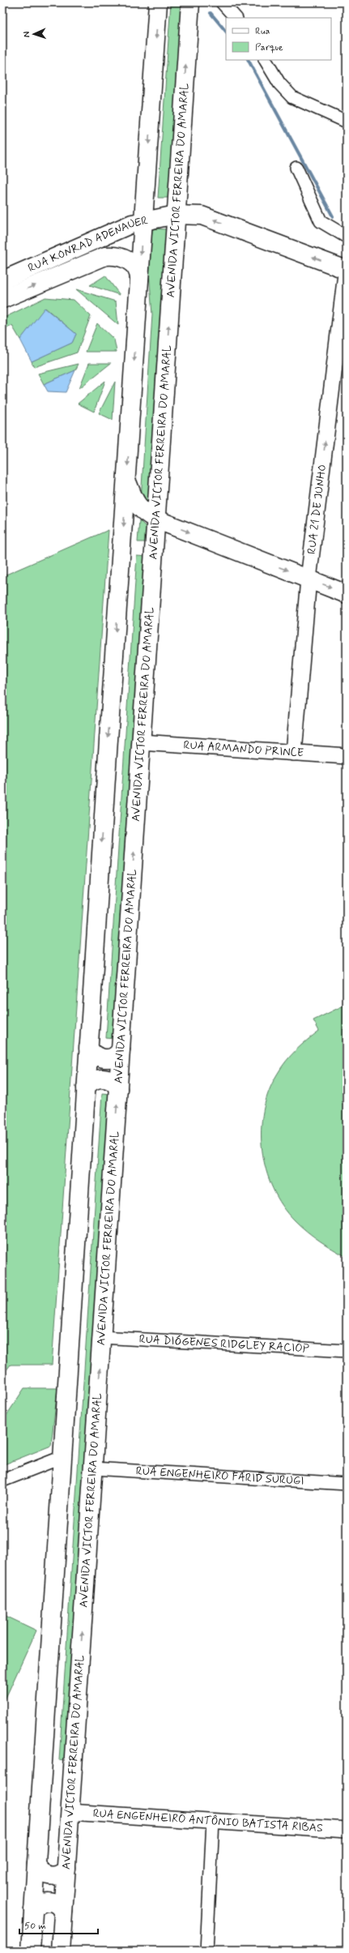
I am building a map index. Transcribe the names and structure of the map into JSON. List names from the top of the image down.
{
  "streets": {
    "main road": ["AVENIDA VICTOR FERREIRA DO AMARAL", "RUA KONRAD ADENAUER"],
    "street": [
      "RUA 21 DE JUNHO",
      "RUA ARMANDO PRINCE",
      "RUA DIÓGENES RIDGLEY RACIOP",
      "RUA ENGENHEIRO FARID SURUGI",
      "RUA ENGENHEIRO ANTÔNIO BATISTA RIBAS"
    ]
  },
  "crossings": [
    ["AVENIDA VICTOR FERREIRA DO AMARAL", "RUA KONRAD ADENAUER"],
    ["AVENIDA VICTOR FERREIRA DO AMARAL", "RUA ARMANDO PRINCE"],
    ["AVENIDA VICTOR FERREIRA DO AMARAL", "RUA DIÓGENES RIDGLEY RACIOP"],
    ["AVENIDA VICTOR FERREIRA DO AMARAL", "RUA ENGENHEIRO FARID SURUGI"],
    ["AVENIDA VICTOR FERREIRA DO AMARAL", "RUA ENGENHEIRO ANTÔNIO BATISTA RIBAS"],
    ["RUA KONRAD ADENAUER", "RUA 21 DE JUNHO"],
    ["RUA 21 DE JUNHO", "RUA ARMANDO PRINCE"]
  ],
  "one_way": ["RUA 21 DE JUNHO"],
  "legend": ["Rua", "Parque"],
  "scale_bar": "50 m",
  "north": "left"
}
